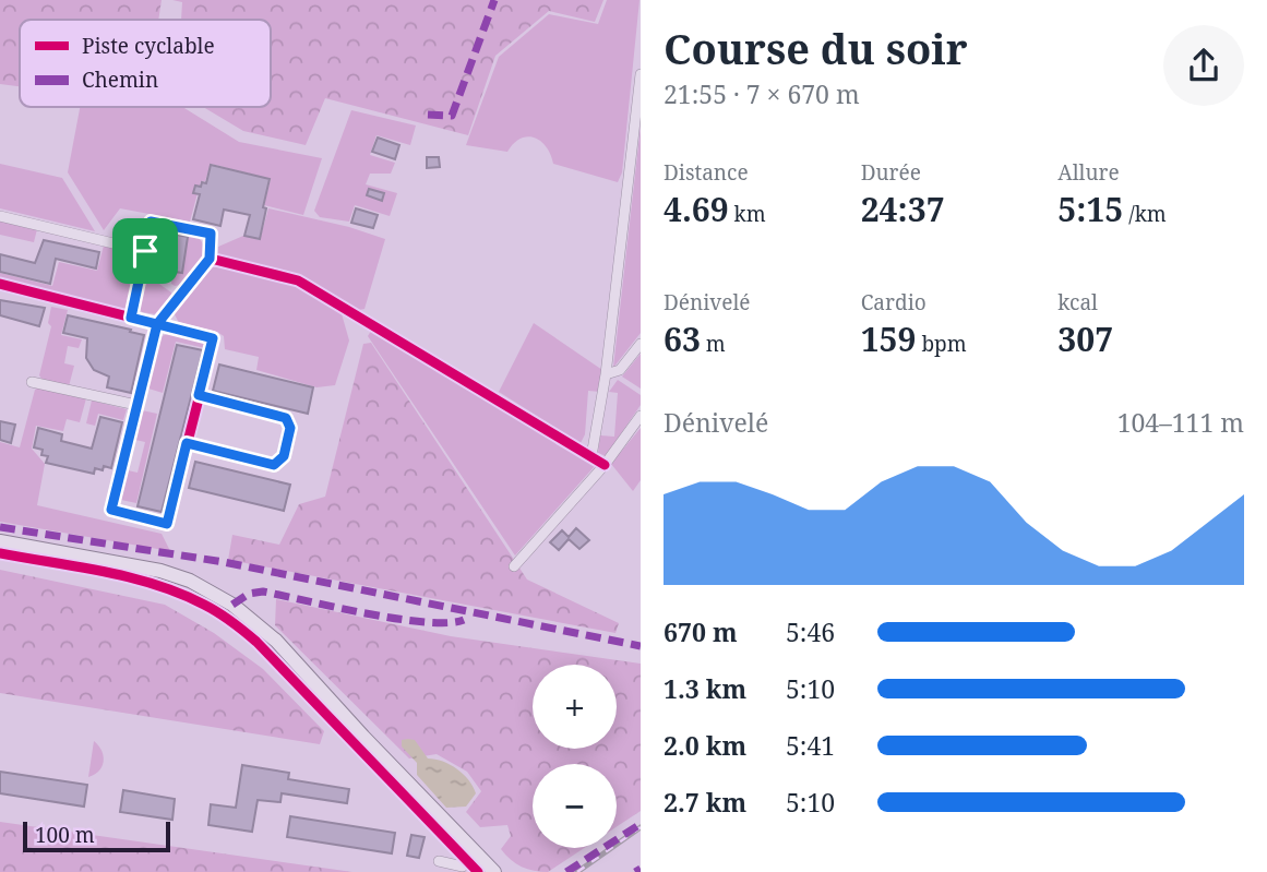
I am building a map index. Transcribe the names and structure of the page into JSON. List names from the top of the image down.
{
  "legend": ["Piste cyclable", "Chemin"],
  "scale_bar": "100 m",
  "page": {
    "heading": ["Course du soir", "21:55 · 7 × 670 m"],
    "stats": [
      ["Distance", "4.69 km"],
      ["Durée", "24:37"],
      ["Allure", "5:15 /km"],
      ["Dénivelé", "63 m"],
      ["Cardio", "159 bpm"],
      ["kcal", "307"]
    ],
    "chart": ["Dénivelé", "104–111 m"],
    "list": [
      {
        "name": "670 m",
        "note": "5:46"
      },
      {
        "name": "1.3 km",
        "note": "5:10"
      },
      {
        "name": "2.0 km",
        "note": "5:41"
      },
      {
        "name": "2.7 km",
        "note": "5:10"
      }
    ],
    "map_buttons": ["+", "−"],
    "scale": "100 m"
  }
}
